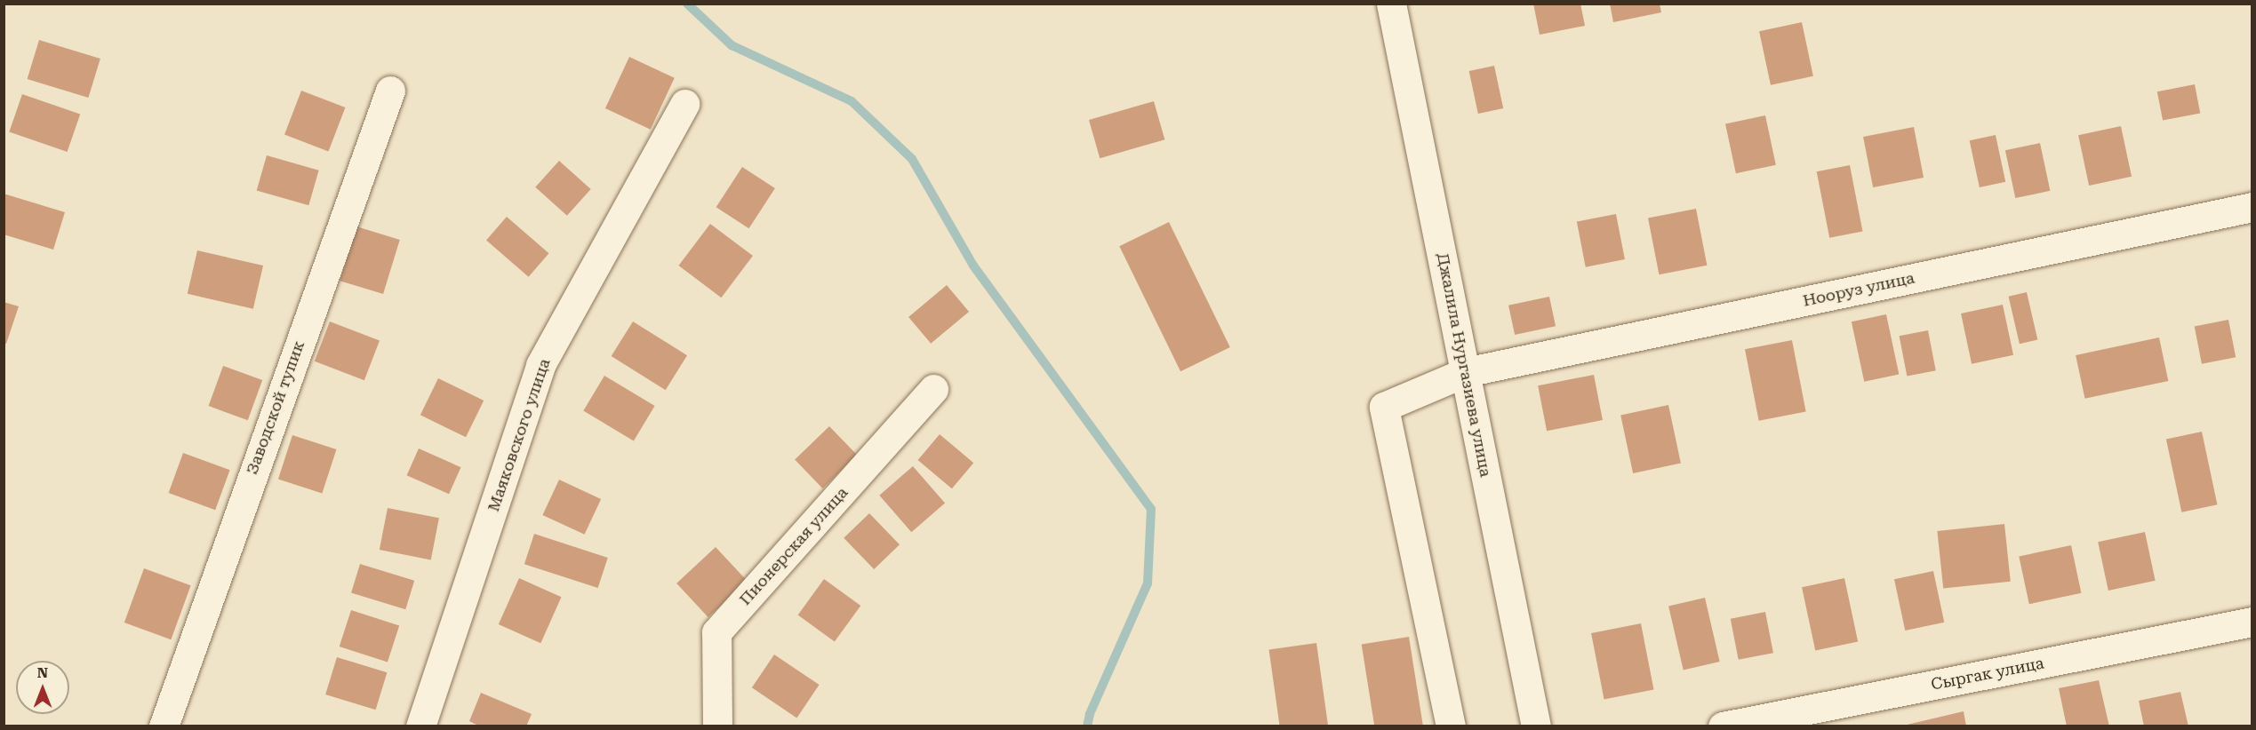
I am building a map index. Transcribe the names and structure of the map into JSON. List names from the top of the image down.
{
  "streets": {
    "street": [
      "Нооруз улица",
      "Джалила Нургазиева улица",
      "Заводской тупик",
      "Маяковского улица",
      "Пионерская улица",
      "Сыргак улица"
    ]
  },
  "crossings": [
    ["Нооруз улица", "Джалила Нургазиева улица"]
  ],
  "north": "top"
}
